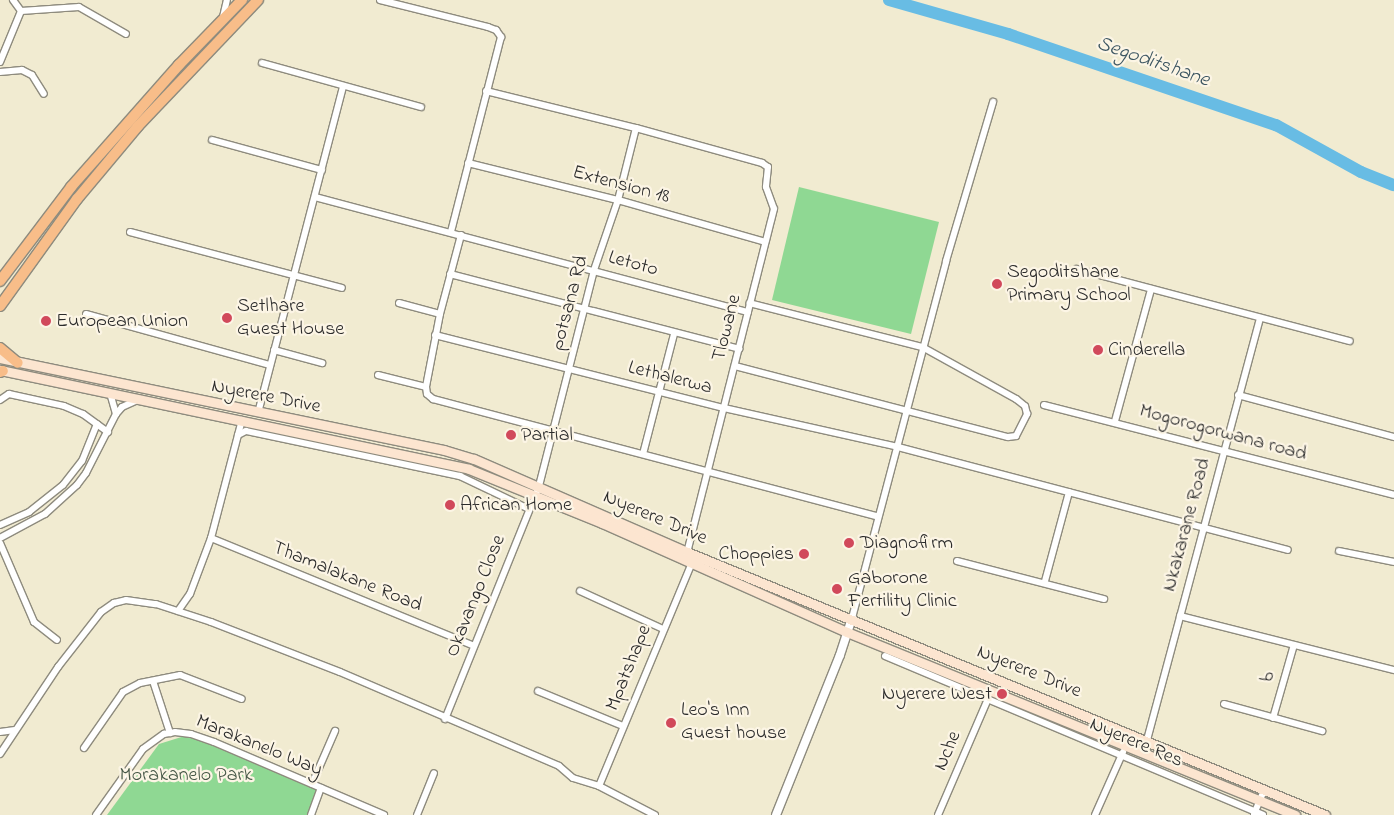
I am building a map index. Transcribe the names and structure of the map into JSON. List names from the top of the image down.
{
  "streets": {
    "main road": ["Nyerere Drive"],
    "street": [
      "Extension 18",
      "Letoto",
      "potsana Rd",
      "Tlowane",
      "Lethalerwa",
      "Mogorogorwana road",
      "Nkakarane Road",
      "Thamalakane Road",
      "Okavango Close",
      "Mpatshape",
      "b",
      "Nyerere Res",
      "Marakanelo Way",
      "Nche"
    ]
  },
  "crossings": [
    ["Extension 18", "potsana Rd"],
    ["Extension 18", "Tlowane"],
    ["Letoto", "potsana Rd"],
    ["Letoto", "Tlowane"],
    ["potsana Rd", "Tlowane"],
    ["potsana Rd", "Lethalerwa"],
    ["potsana Rd", "Nyerere Drive"],
    ["potsana Rd", "Okavango Close"],
    ["Tlowane", "Lethalerwa"],
    ["Tlowane", "Nyerere Drive"],
    ["Lethalerwa", "Nkakarane Road"],
    ["Nyerere Drive", "Nkakarane Road"],
    ["Nyerere Drive", "Okavango Close"],
    ["Nyerere Drive", "Mpatshape"],
    ["Mogorogorwana road", "Nkakarane Road"],
    ["Thamalakane Road", "Okavango Close"],
    ["Nyerere Res", "Nche"]
  ],
  "water": ["Segoditshane"],
  "parks": ["Morakanelo Park"],
  "places": [
    "Segoditshane Primary School",
    "Setlhare Guest House",
    "European Union",
    "Cinderella",
    "Partial",
    "African Home",
    "Diagnofirm",
    "Choppies",
    "Gaborone Fertility Clinic",
    "Nyerere West",
    "Leo's Inn Guest house"
  ]
}
